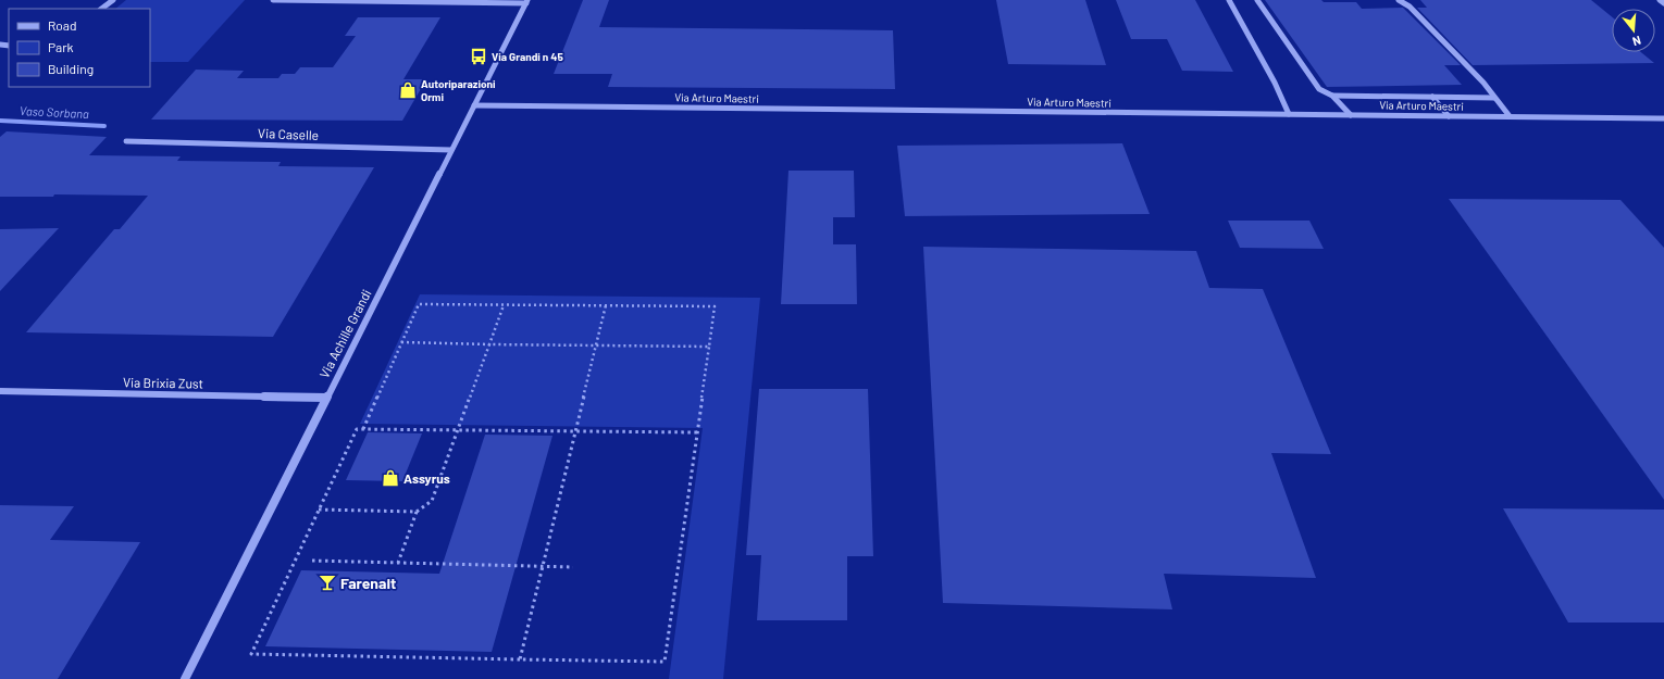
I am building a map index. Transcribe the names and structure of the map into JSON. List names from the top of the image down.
{
  "streets": {
    "street": [
      "Via Arturo Maestri",
      "Via Caselle",
      "Via Achille Grandi",
      "Via Brixia Zust"
    ]
  },
  "crossings": [
    ["Via Arturo Maestri", "Via Achille Grandi"],
    ["Via Caselle", "Via Achille Grandi"],
    ["Via Achille Grandi", "Via Brixia Zust"]
  ],
  "water": ["Vaso Sorbana"],
  "places": {
    "bus stop": ["Via Grandi n 45"],
    "shop": ["Autoriparazioni Ormi", "Assyrus"],
    "bar": ["Farenait"]
  },
  "legend": ["Road", "Park", "Building"],
  "north": "bottom"
}
